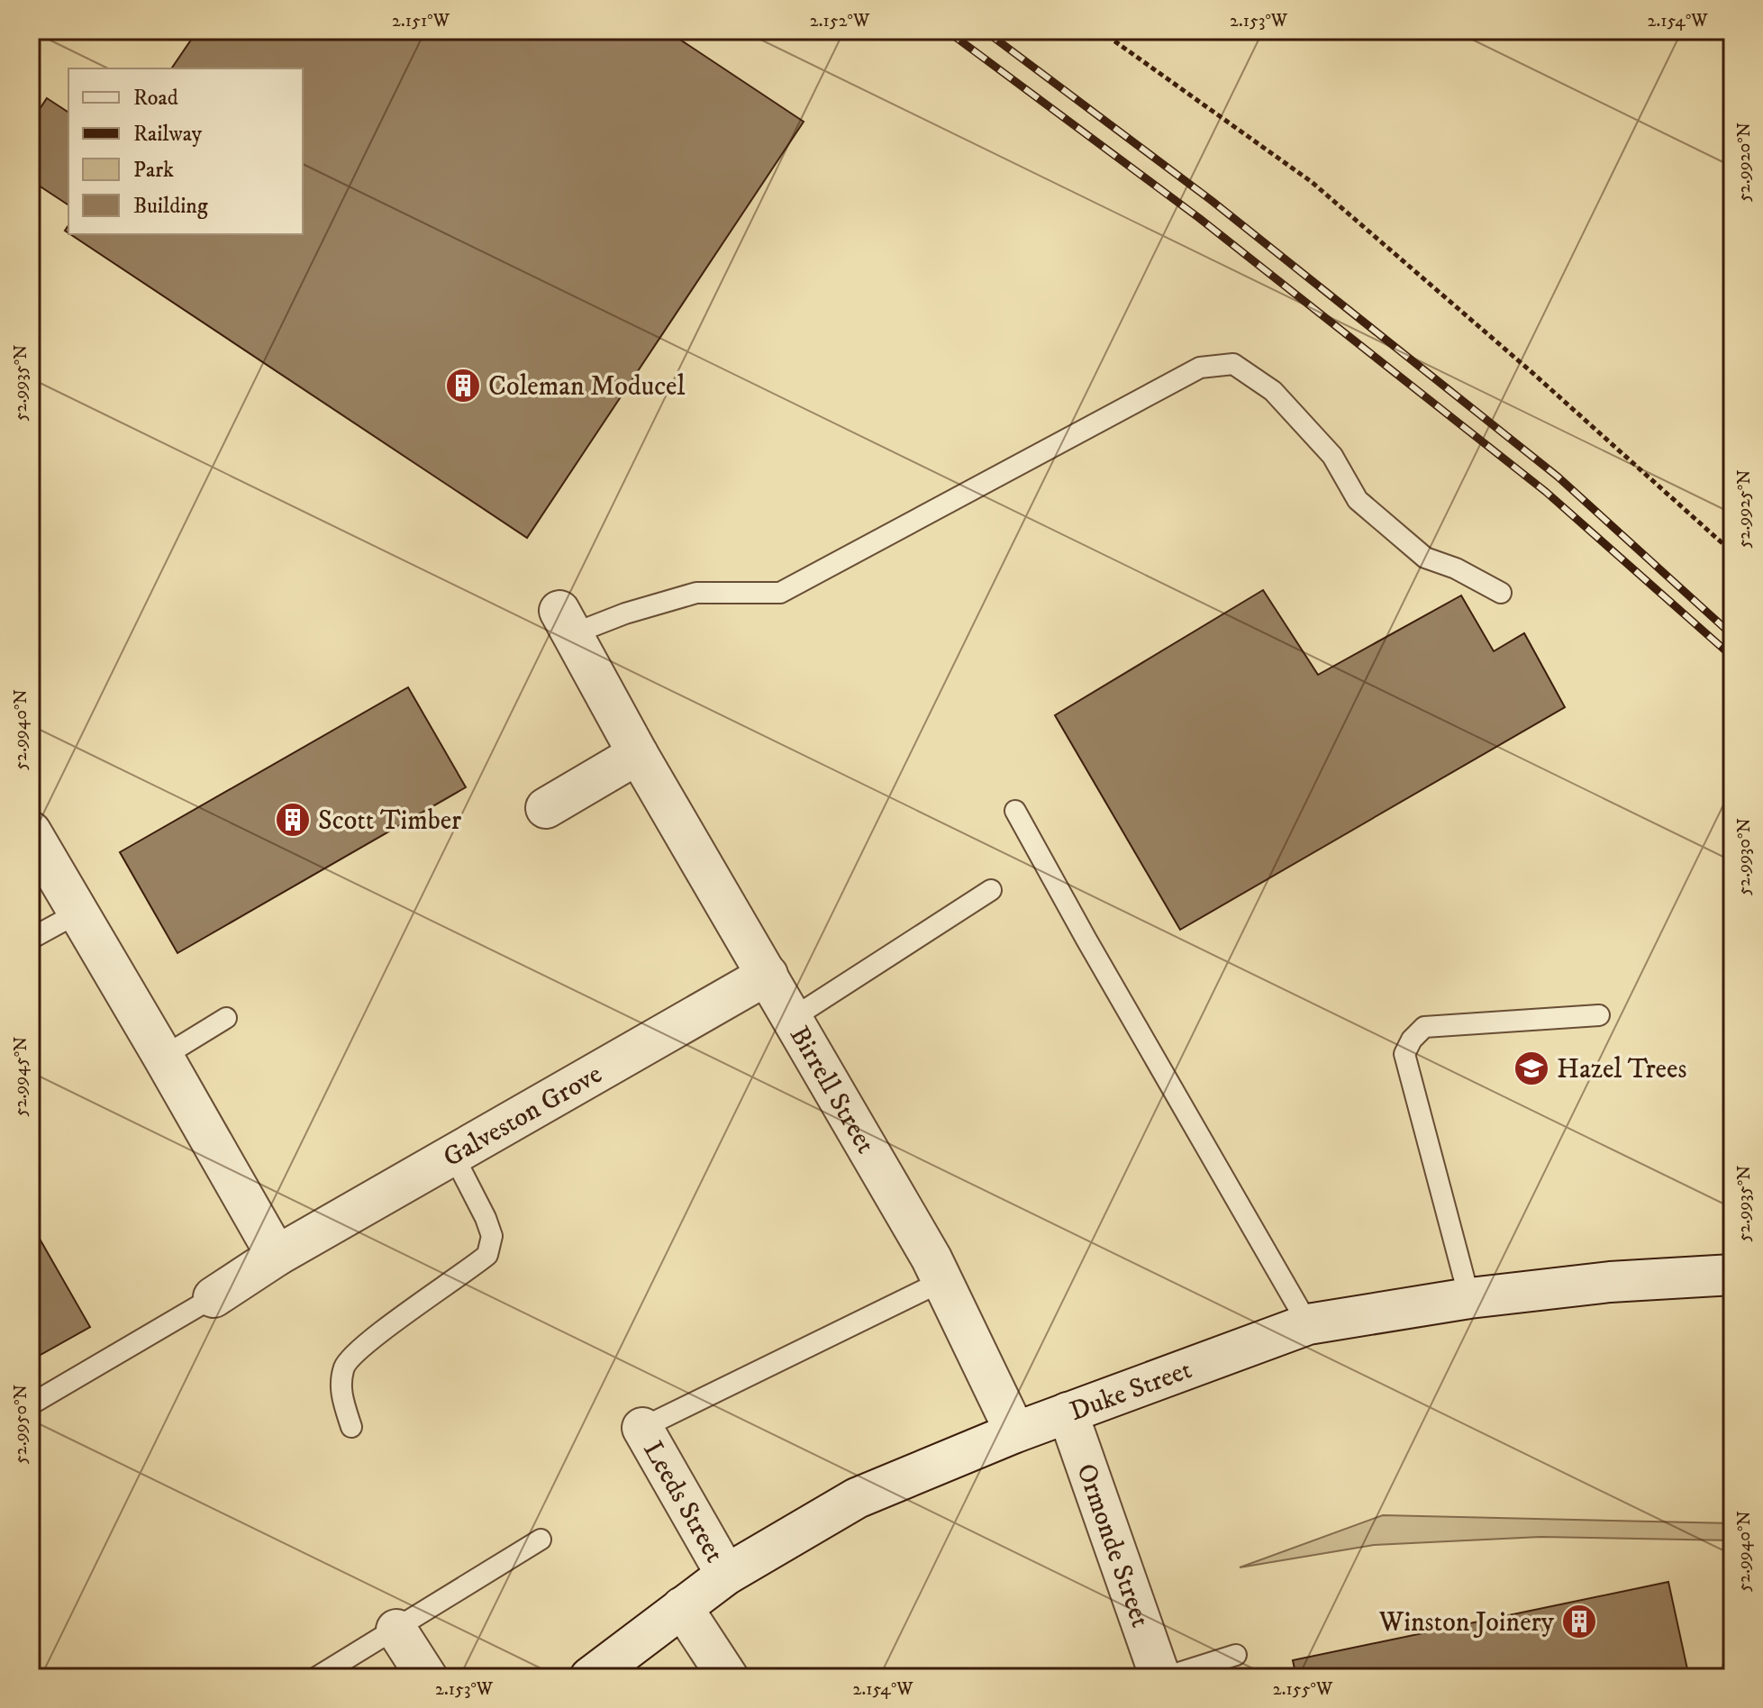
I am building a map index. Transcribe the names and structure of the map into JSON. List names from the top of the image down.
{
  "streets": {
    "street": [
      "Birrell Street",
      "Galveston Grove",
      "Duke Street",
      "Leeds Street",
      "Ormonde Street"
    ]
  },
  "crossings": [
    ["Birrell Street", "Galveston Grove"],
    ["Birrell Street", "Duke Street"],
    ["Duke Street", "Leeds Street"],
    ["Duke Street", "Ormonde Street"]
  ],
  "places": {
    "building": ["Coleman Moducel", "Scott Timber", "Winston Joinery"],
    "school or university": ["Hazel Trees"]
  },
  "legend": [
    "Road",
    "Railway",
    "Park",
    "Building"
  ],
  "coordinates": [
    "2.151°W",
    "2.152°W",
    "2.153°W",
    "2.154°W",
    "52.9920°N",
    "52.9935°N",
    "52.9925°N",
    "52.9940°N",
    "52.9930°N",
    "52.9945°N",
    "52.9950°N",
    "2.155°W"
  ]
}
